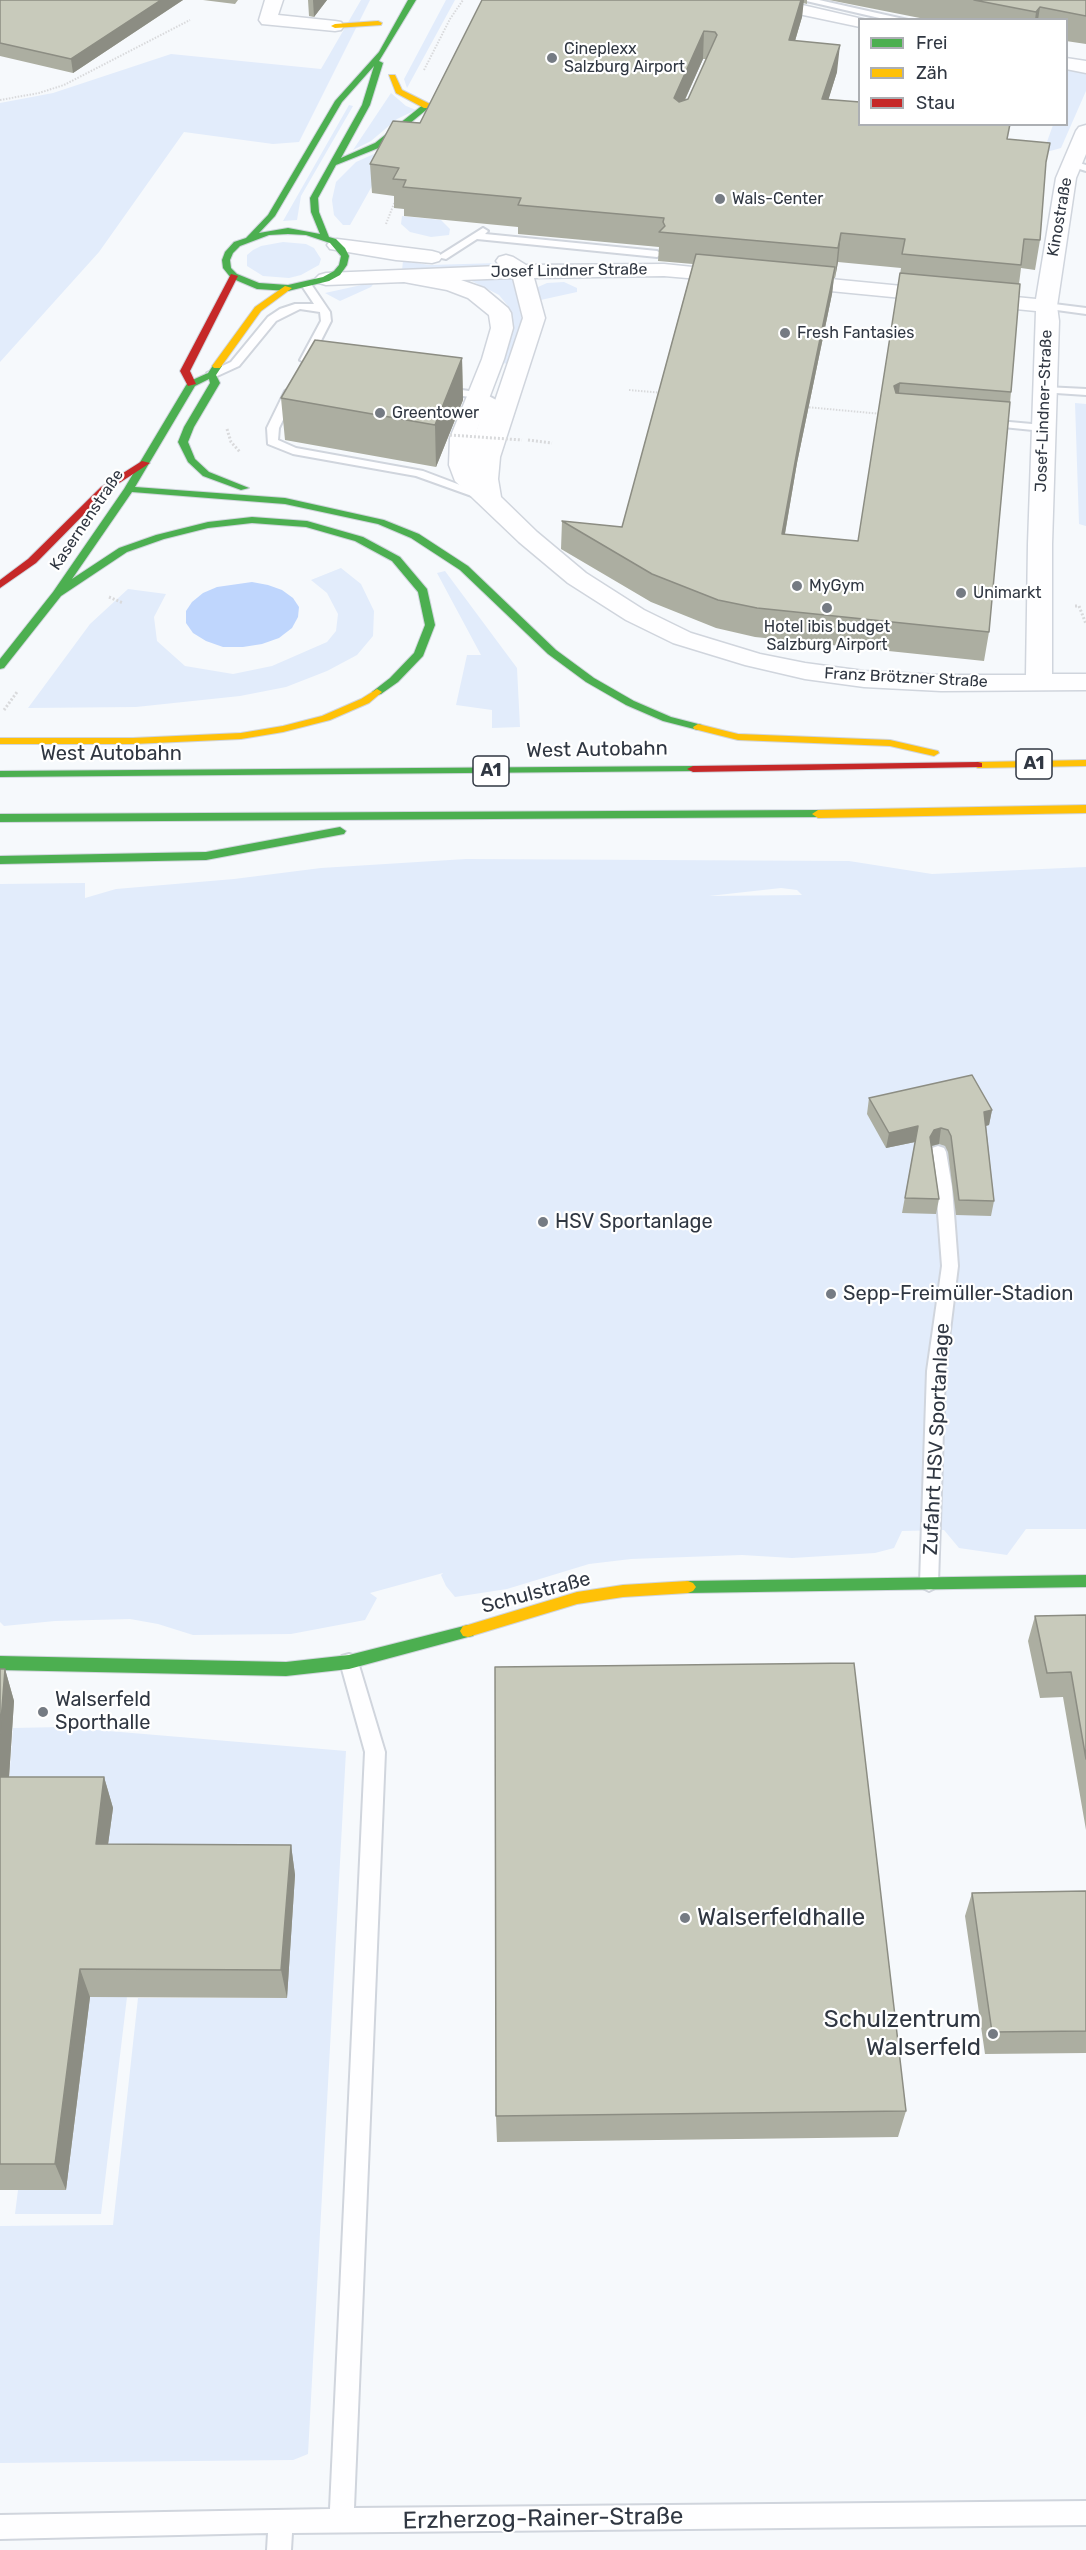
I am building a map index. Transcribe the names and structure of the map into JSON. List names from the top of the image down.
{
  "streets": {
    "main road": [
      "Kasernenstraße",
      "West Autobahn",
      "A1",
      "Schulstraße"
    ],
    "street": [
      "Kinostraße",
      "Josef Lindner Straße",
      "Josef-Lindner-Straße",
      "Franz Brötzner Straße"
    ],
    "lane": ["Zufahrt HSV Sportanlage", "Erzherzog-Rainer-Straße"]
  },
  "crossings": [
    ["Kinostraße", "Josef-Lindner-Straße"],
    ["Josef Lindner Straße", "Josef-Lindner-Straße"],
    ["Josef Lindner Straße", "Franz Brötzner Straße"],
    ["Josef-Lindner-Straße", "Franz Brötzner Straße"],
    ["Zufahrt HSV Sportanlage", "Schulstraße"]
  ],
  "places": [
    "Cineplexx Salzburg Airport",
    "Wals-Center",
    "Fresh Fantasies",
    "Greentower",
    "MyGym",
    "Unimarkt",
    "Hotel ibis budget Salzburg Airport",
    "HSV Sportanlage",
    "Sepp-Freimüller-Stadion",
    "Walserfeld Sporthalle",
    "Walserfeldhalle",
    "Schulzentrum Walserfeld"
  ],
  "legend": ["Frei", "Zäh", "Stau"]
}
